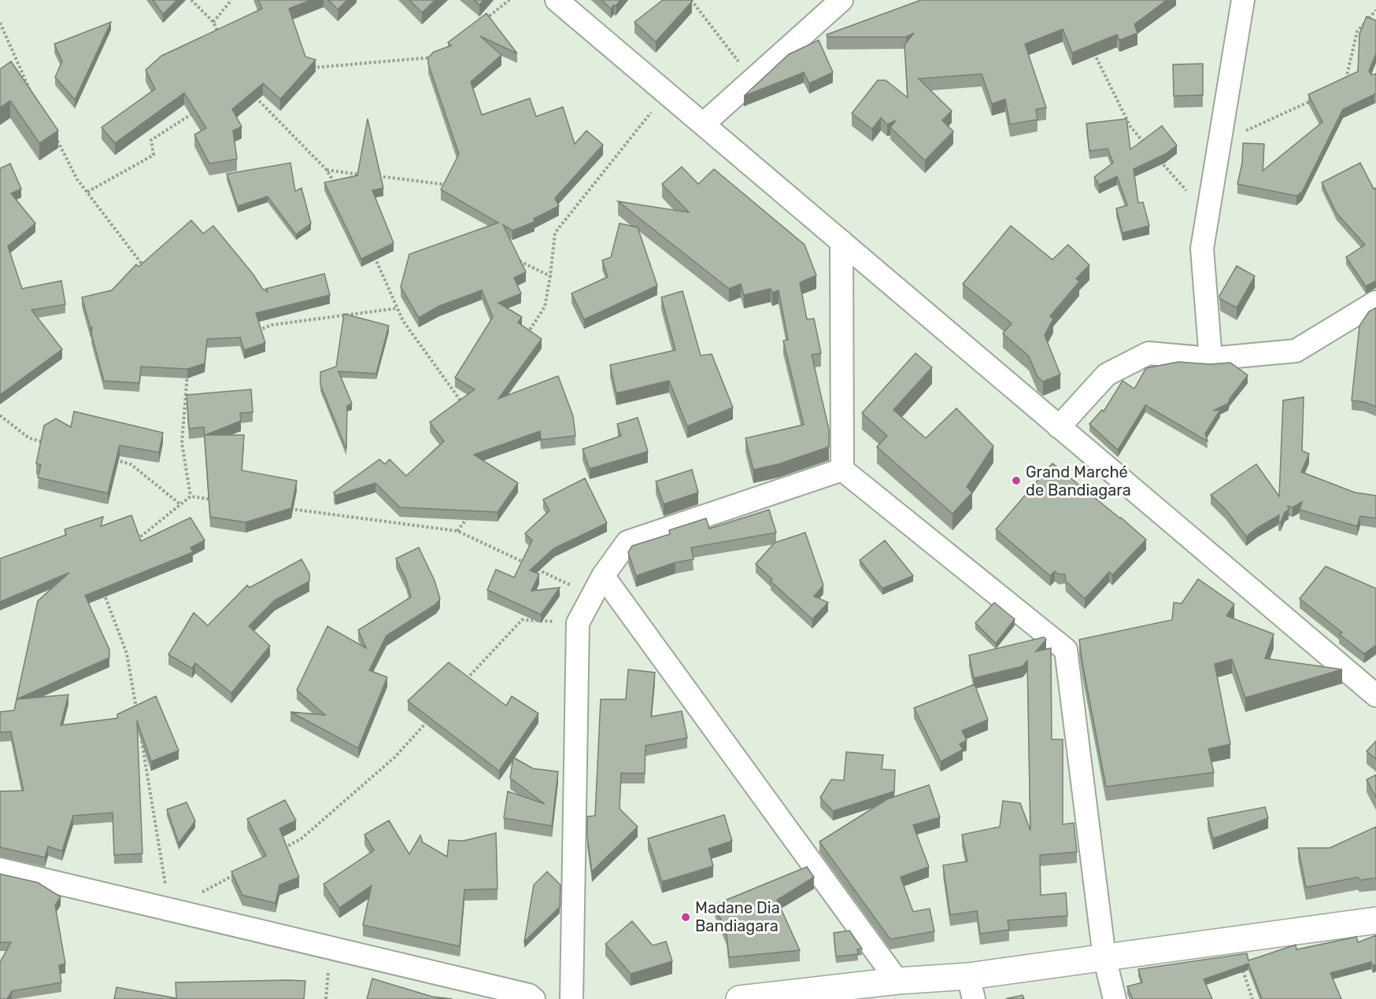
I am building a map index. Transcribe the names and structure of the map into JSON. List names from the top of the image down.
{
  "places": ["Grand Marché de Bandiagara", "Madane Dia Bandiagara"]
}
